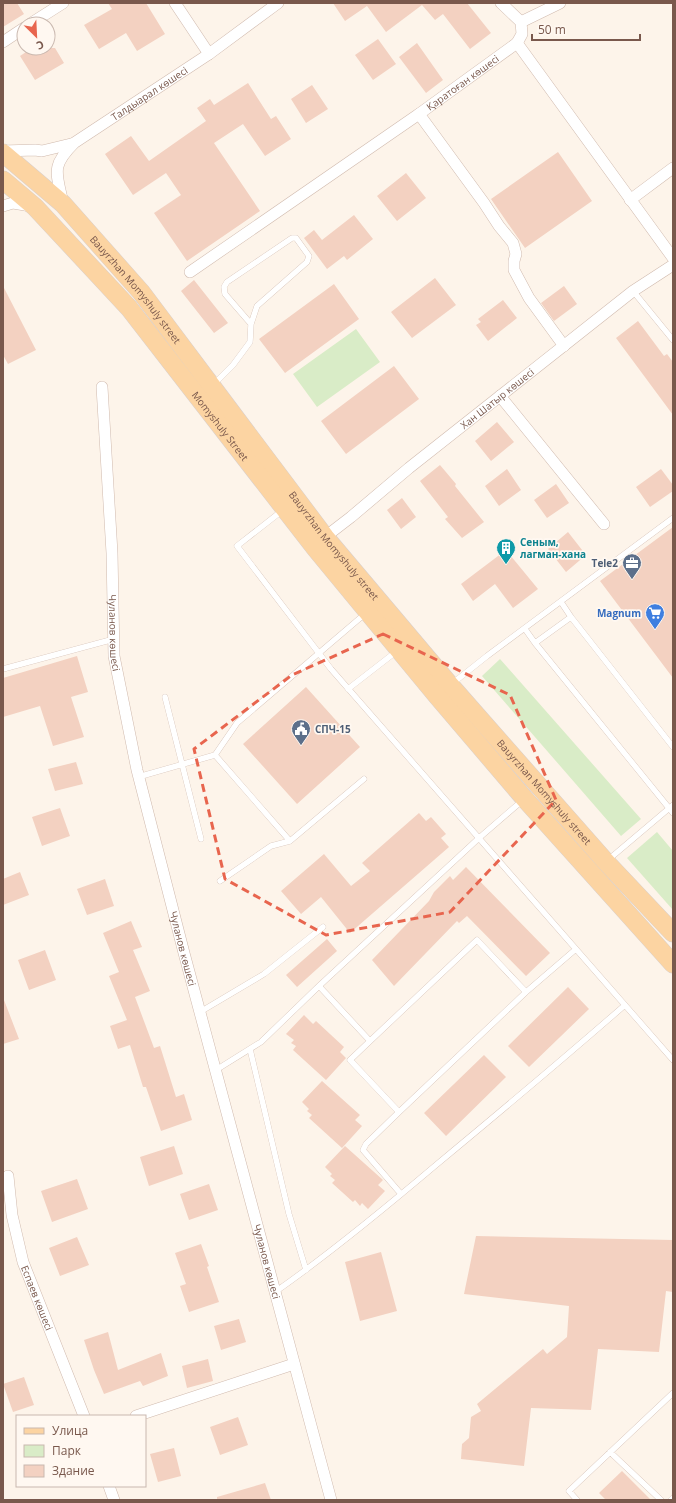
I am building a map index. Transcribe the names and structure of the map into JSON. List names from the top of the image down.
{
  "streets": {
    "main road": ["Bauyrzhan Momyshuly street", "Momyshuly Street"],
    "street": [
      "Қаратоған көшесі",
      "Талдыарал көшесі",
      "Хан Шатыр көшесі",
      "Чуланов көшесі",
      "Еспаев көшесі"
    ]
  },
  "crossings": [
    ["Талдыарал көшесі", "Bauyrzhan Momyshuly street"],
    ["Bauyrzhan Momyshuly street", "Хан Шатыр көшесі"],
    ["Bauyrzhan Momyshuly street", "Momyshuly Street"]
  ],
  "places": {
    "building": ["Сеным, лагман-хана"],
    "office": ["Tele2"],
    "supermarket": ["Magnum"],
    "public building": ["СПЧ-15"]
  },
  "legend": ["Улица", "Парк", "Здание"],
  "scale_bar": "50 m",
  "north": "bottom right"
}
